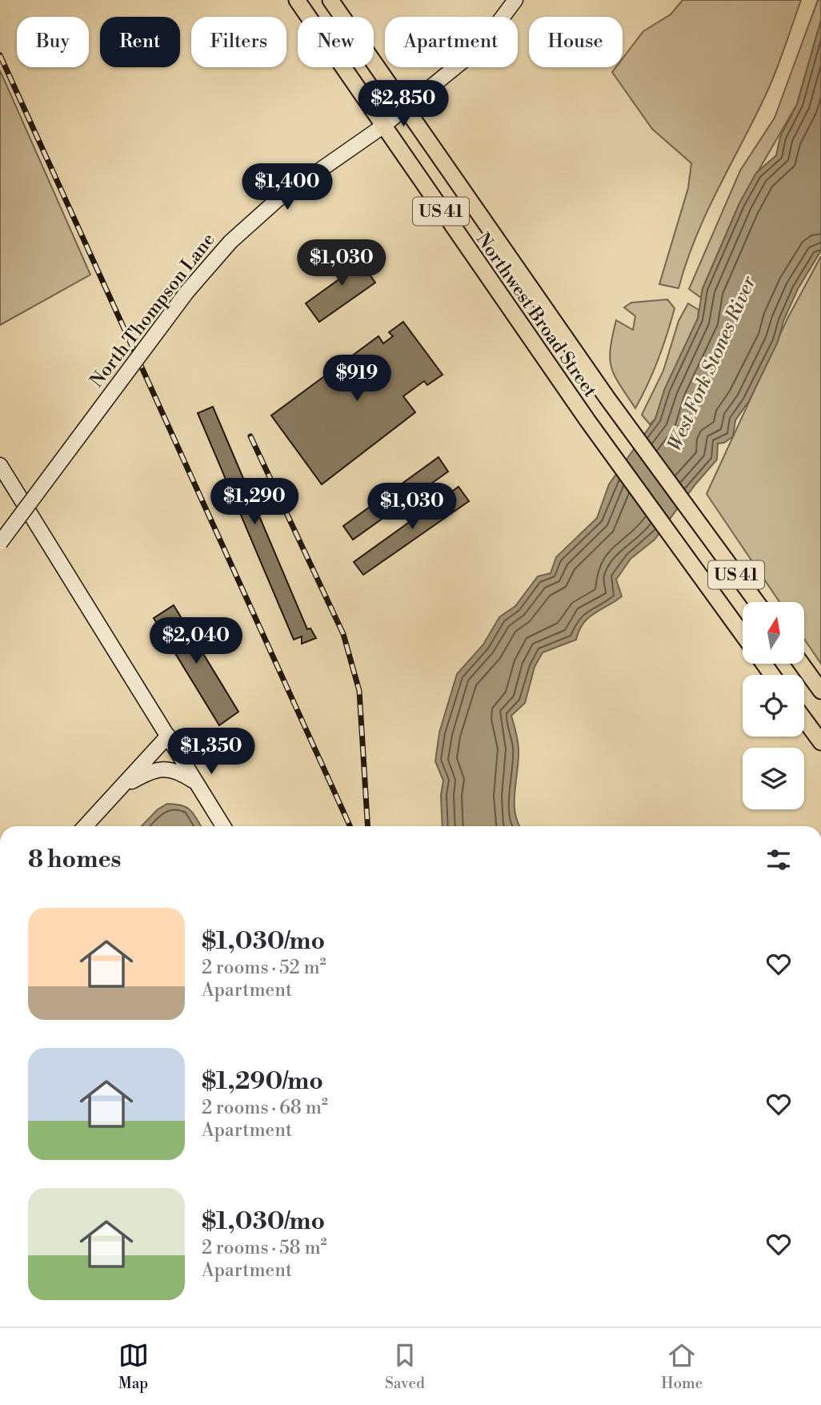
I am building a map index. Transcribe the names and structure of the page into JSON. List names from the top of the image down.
{
  "streets": {
    "main road": ["US 41", "North Thompson Lane", "Northwest Broad Street"]
  },
  "crossings": [
    ["North Thompson Lane", "Northwest Broad Street"]
  ],
  "water": ["West Fork Stones River"],
  "north": "top",
  "page": {
    "chip": [
      "Buy",
      "Rent",
      "Filters",
      "New",
      "Apartment",
      "House"
    ],
    "price": [
      "$2,850",
      "$1,400",
      "$1,030",
      "$919",
      "$1,290",
      "$1,030",
      "$2,040",
      "$1,350"
    ],
    "heading": "8 homes",
    "list": [
      {
        "name": "$1,030/mo",
        "note": "2 rooms · 52 m² · Apartment"
      },
      {
        "name": "$1,290/mo",
        "note": "2 rooms · 68 m² · Apartment"
      },
      {
        "name": "$1,030/mo",
        "note": "2 rooms · 58 m² · Apartment"
      }
    ],
    "tabs": ["Map", "Saved", "Home"]
  }
}
